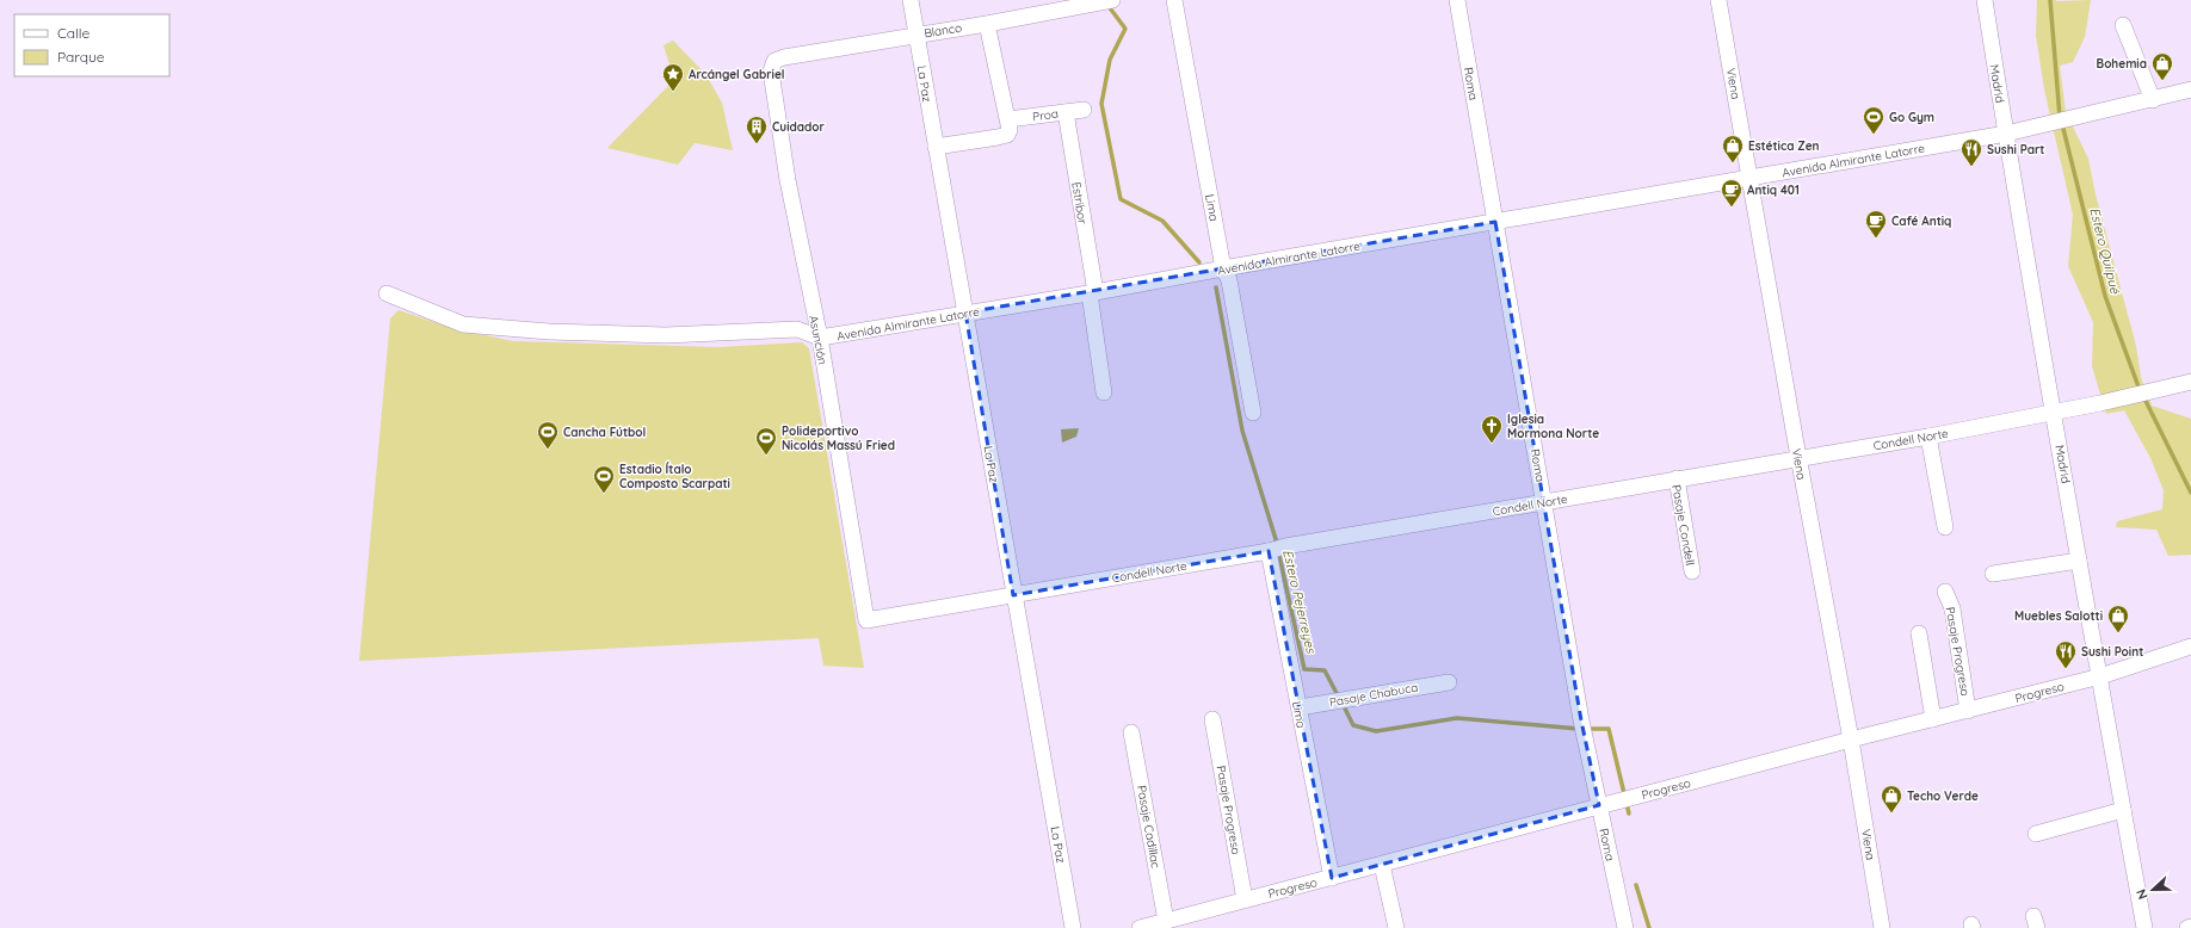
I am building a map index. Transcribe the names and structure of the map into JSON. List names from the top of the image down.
{
  "streets": {
    "street": [
      "Blanco",
      "La Paz",
      "Roma",
      "Viena",
      "Madrid",
      "Proa",
      "Avenida Almirante Latorre",
      "Estribor",
      "Lima",
      "Asunción",
      "Condell Norte",
      "Pasaje Condell",
      "Pasaje Progreso",
      "Progreso",
      "Pasaje Chabuca",
      "Pasaje Cadillac"
    ]
  },
  "crossings": [
    ["Blanco", "La Paz"],
    ["Blanco", "Asunción"],
    ["La Paz", "Proa"],
    ["La Paz", "Avenida Almirante Latorre"],
    ["La Paz", "Condell Norte"],
    ["Roma", "Avenida Almirante Latorre"],
    ["Roma", "Condell Norte"],
    ["Roma", "Progreso"],
    ["Viena", "Avenida Almirante Latorre"],
    ["Viena", "Condell Norte"],
    ["Viena", "Progreso"],
    ["Madrid", "Avenida Almirante Latorre"],
    ["Madrid", "Condell Norte"],
    ["Madrid", "Progreso"],
    ["Proa", "Estribor"],
    ["Avenida Almirante Latorre", "Estribor"],
    ["Avenida Almirante Latorre", "Lima"],
    ["Avenida Almirante Latorre", "Asunción"],
    ["Lima", "Condell Norte"],
    ["Lima", "Progreso"],
    ["Lima", "Pasaje Chabuca"],
    ["Asunción", "Condell Norte"],
    ["Condell Norte", "Pasaje Condell"],
    ["Pasaje Progreso", "Progreso"],
    ["Progreso", "Pasaje Cadillac"]
  ],
  "water": ["Estero Quilpué", "Estero Pejerreyes"],
  "places": {
    "shop": [
      "Bohemia",
      "Estética Zen",
      "Muebles Salotti",
      "Techo Verde"
    ],
    "place": ["Arcángel Gabriel"],
    "sports": [
      "Go Gym",
      "Cancha Fútbol",
      "Polideportivo Nicolás Massú Fried",
      "Estadio Ítalo Composto Scarpati"
    ],
    "building": ["Cuidador"],
    "restaurant": ["Sushi Part", "Sushi Point"],
    "cafe": ["Antiq 401", "Café Antiq"],
    "church": ["Iglesia Mormona Norte"]
  },
  "legend": ["Calle", "Parque"],
  "north": "left"
}
